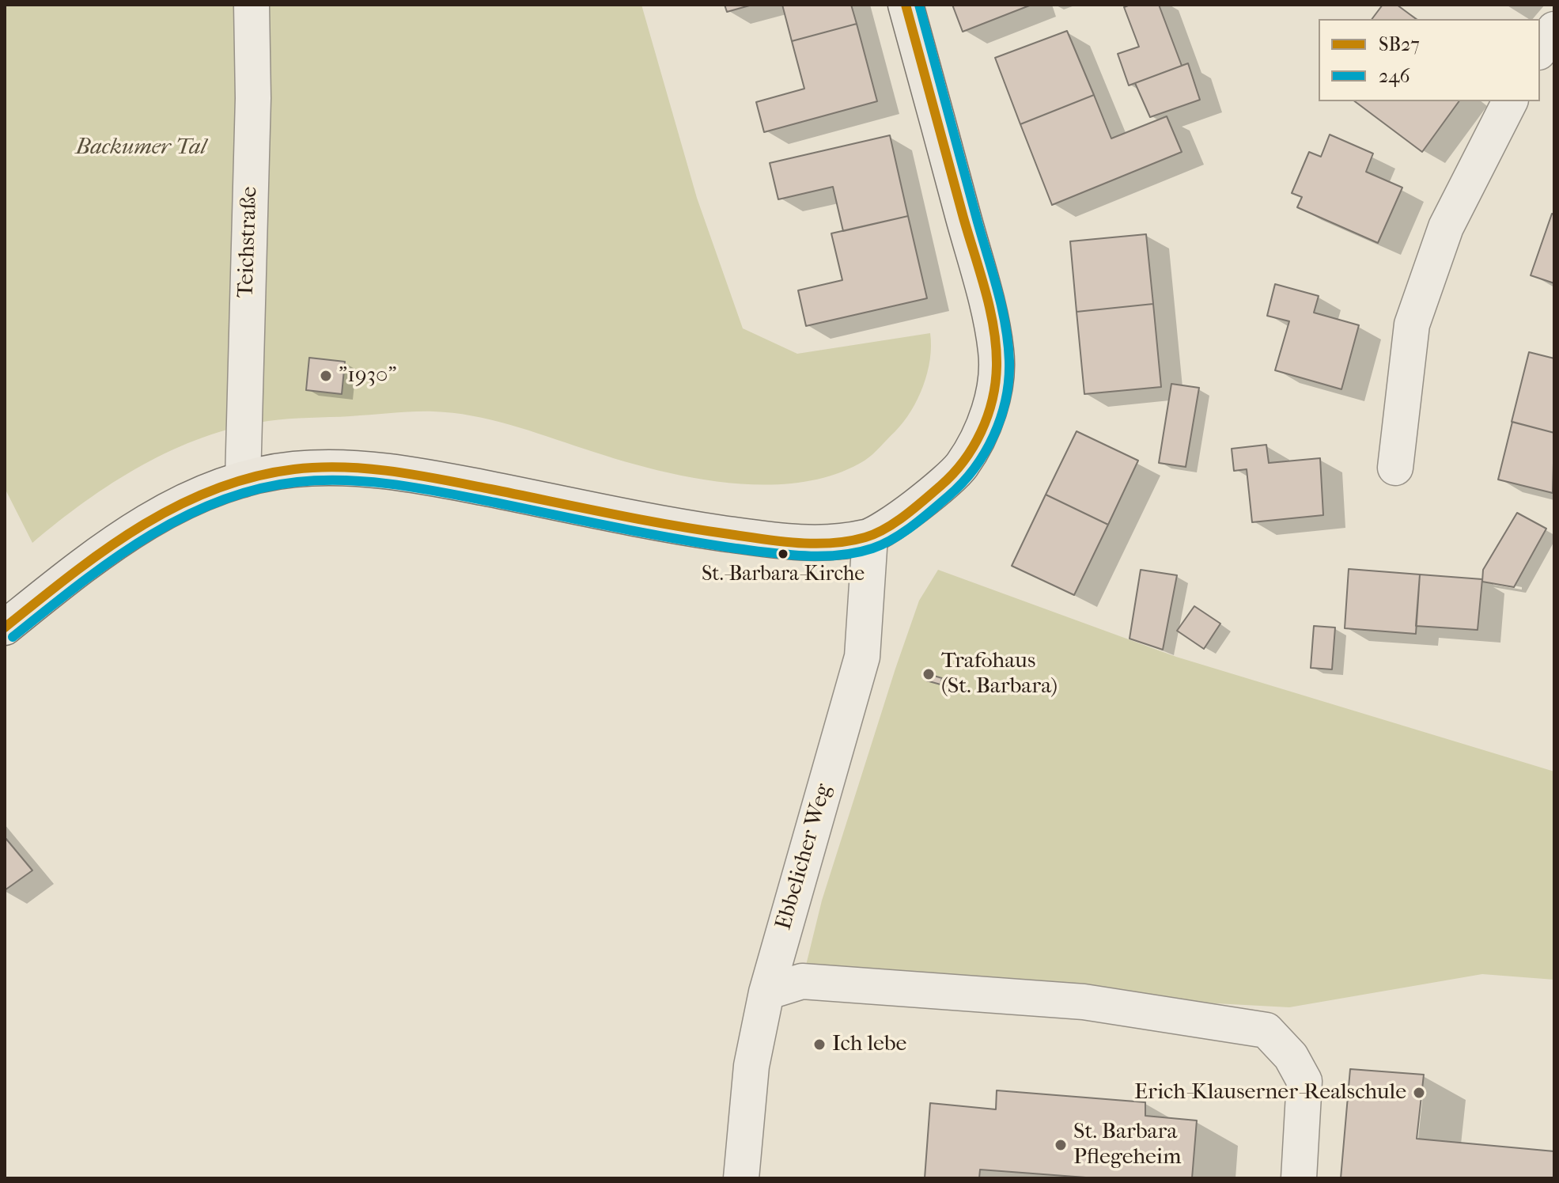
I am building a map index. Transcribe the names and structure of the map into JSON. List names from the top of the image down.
{
  "streets": {
    "street": ["Teichstraße", "Ebbelicher Weg"]
  },
  "parks": ["Backumer Tal"],
  "places": [
    "\"1930\"",
    "St.-Barbara-Kirche",
    "Trafohaus (St. Barbara)",
    "Ich lebe",
    "Erich-Klauserner-Realschule",
    "St. Barbara Pflegeheim"
  ],
  "lines": ["transit line SB27", "transit line 246"],
  "legend": ["SB27", "246"]
}
